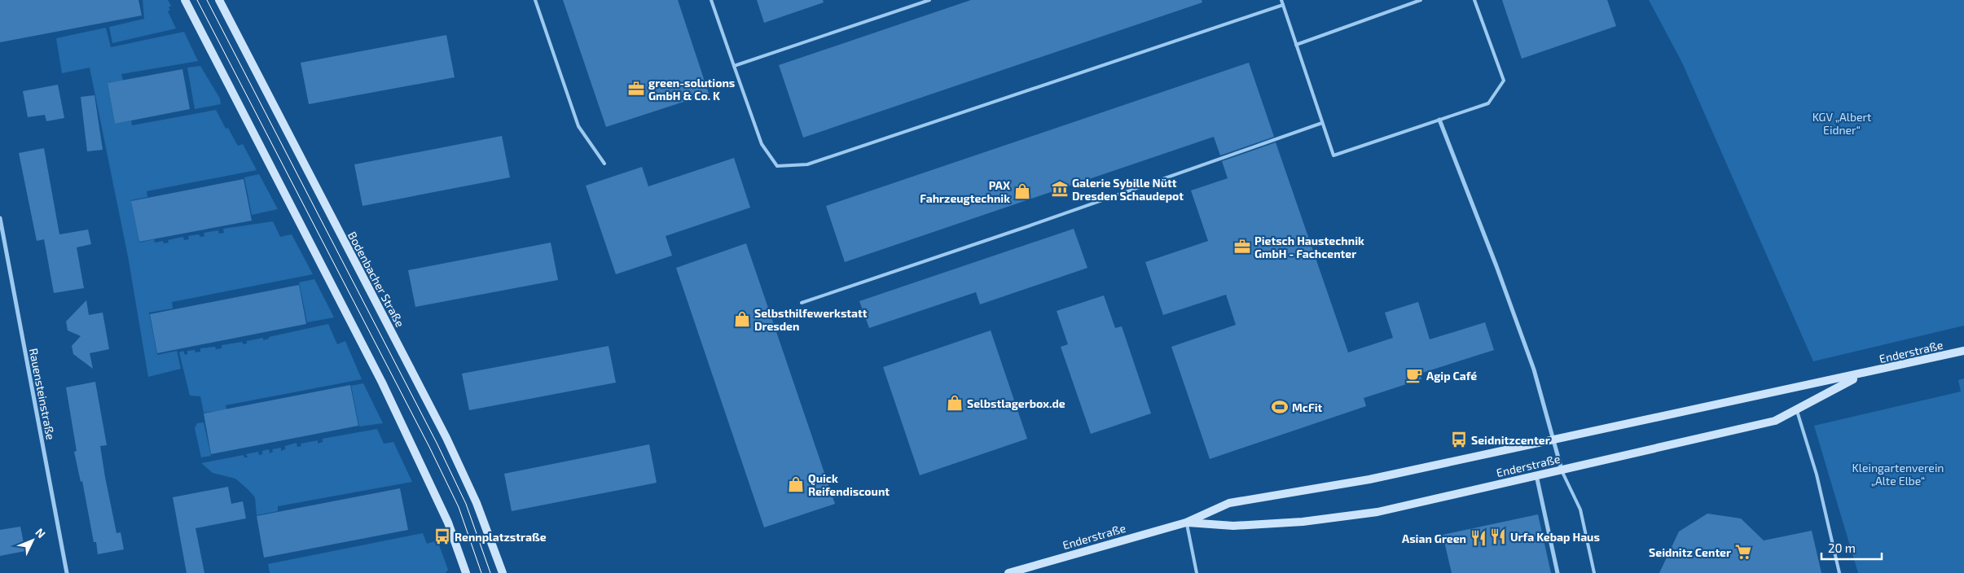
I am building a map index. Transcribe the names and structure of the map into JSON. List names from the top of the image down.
{
  "streets": {
    "main road": ["Bodenbacher Straße", "Enderstraße"],
    "street": ["Rauensteinstraße"]
  },
  "parks": ["KGV „Albert Eidner“", "Kleingartenverein „Alte Elbe“"],
  "places": {
    "office": ["green-solutions GmbH & Co. K", "Pietsch Haustechnik GmbH - Fachcenter"],
    "museum": ["Galerie Sybille Nütt Dresden Schaudepot"],
    "shop": [
      "PAX Fahrzeugtechnik",
      "Selbsthilfewerkstatt Dresden",
      "Selbstlagerbox.de",
      "Quick Reifendiscount"
    ],
    "cafe": ["Agip Café"],
    "sports": ["McFit"],
    "bus stop": ["Seidnitzcenter", "Rennplatzstraße"],
    "restaurant": ["Urfa Kebap Haus", "Asian Green"],
    "supermarket": ["Seidnitz Center"]
  },
  "scale_bar": "20 m",
  "north": "top right"
}
